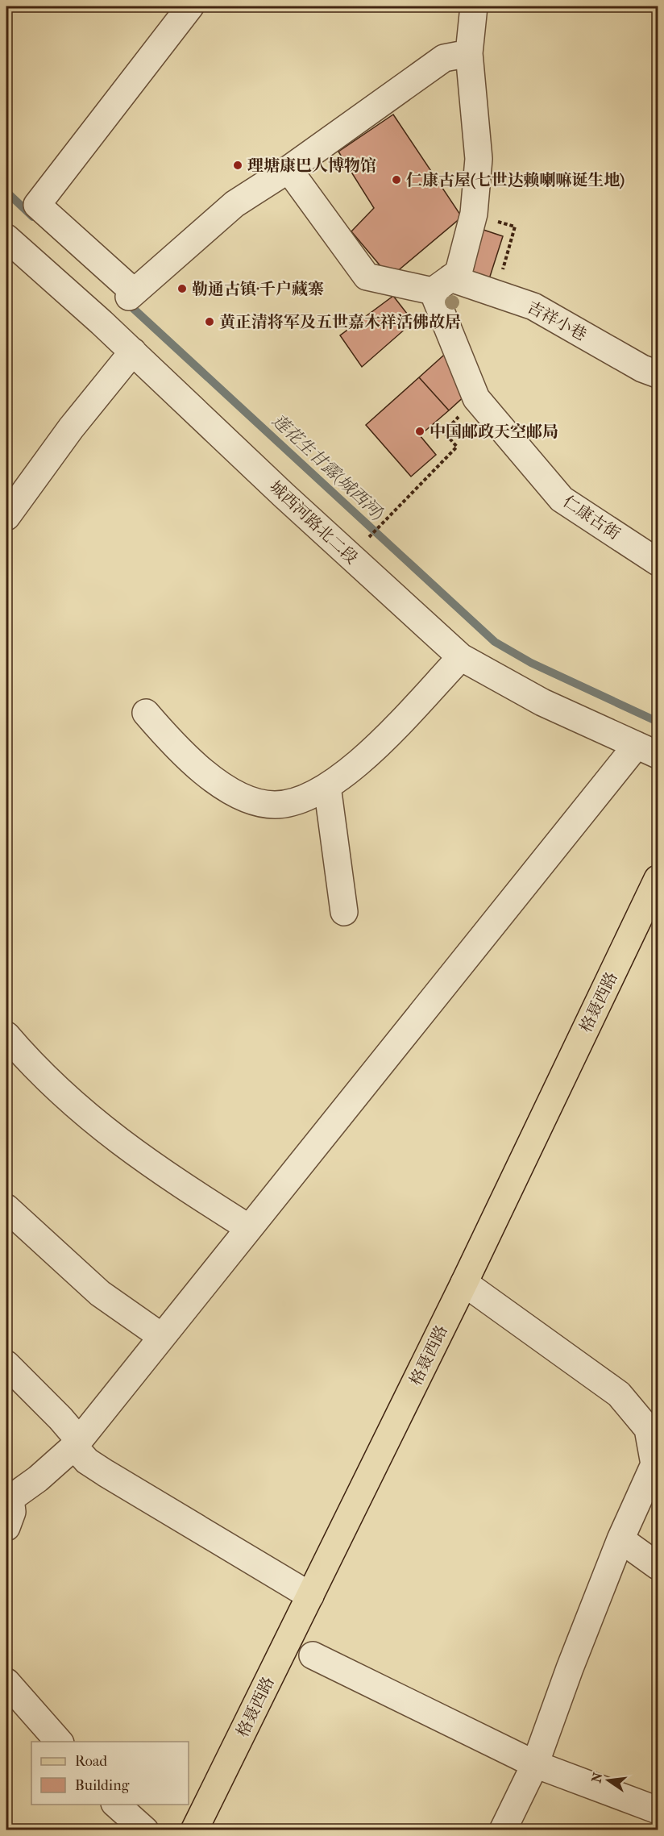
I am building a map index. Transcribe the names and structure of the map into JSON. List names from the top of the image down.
{
  "streets": {
    "main road": ["格聂西路"],
    "street": ["吉祥小巷", "仁康古街", "城西河路北二段"]
  },
  "crossings": [
    ["吉祥小巷", "仁康古街"]
  ],
  "water": ["莲花生甘露(城西河)"],
  "places": [
    "理塘康巴人博物馆",
    "仁康古屋(七世达赖喇嘛诞生地)",
    "勒通古镇·千户藏寨",
    "黄正清将军及五世嘉木祥活佛故居",
    "中国邮政天空邮局"
  ],
  "legend": ["Road", "Building"],
  "north": "left"
}
